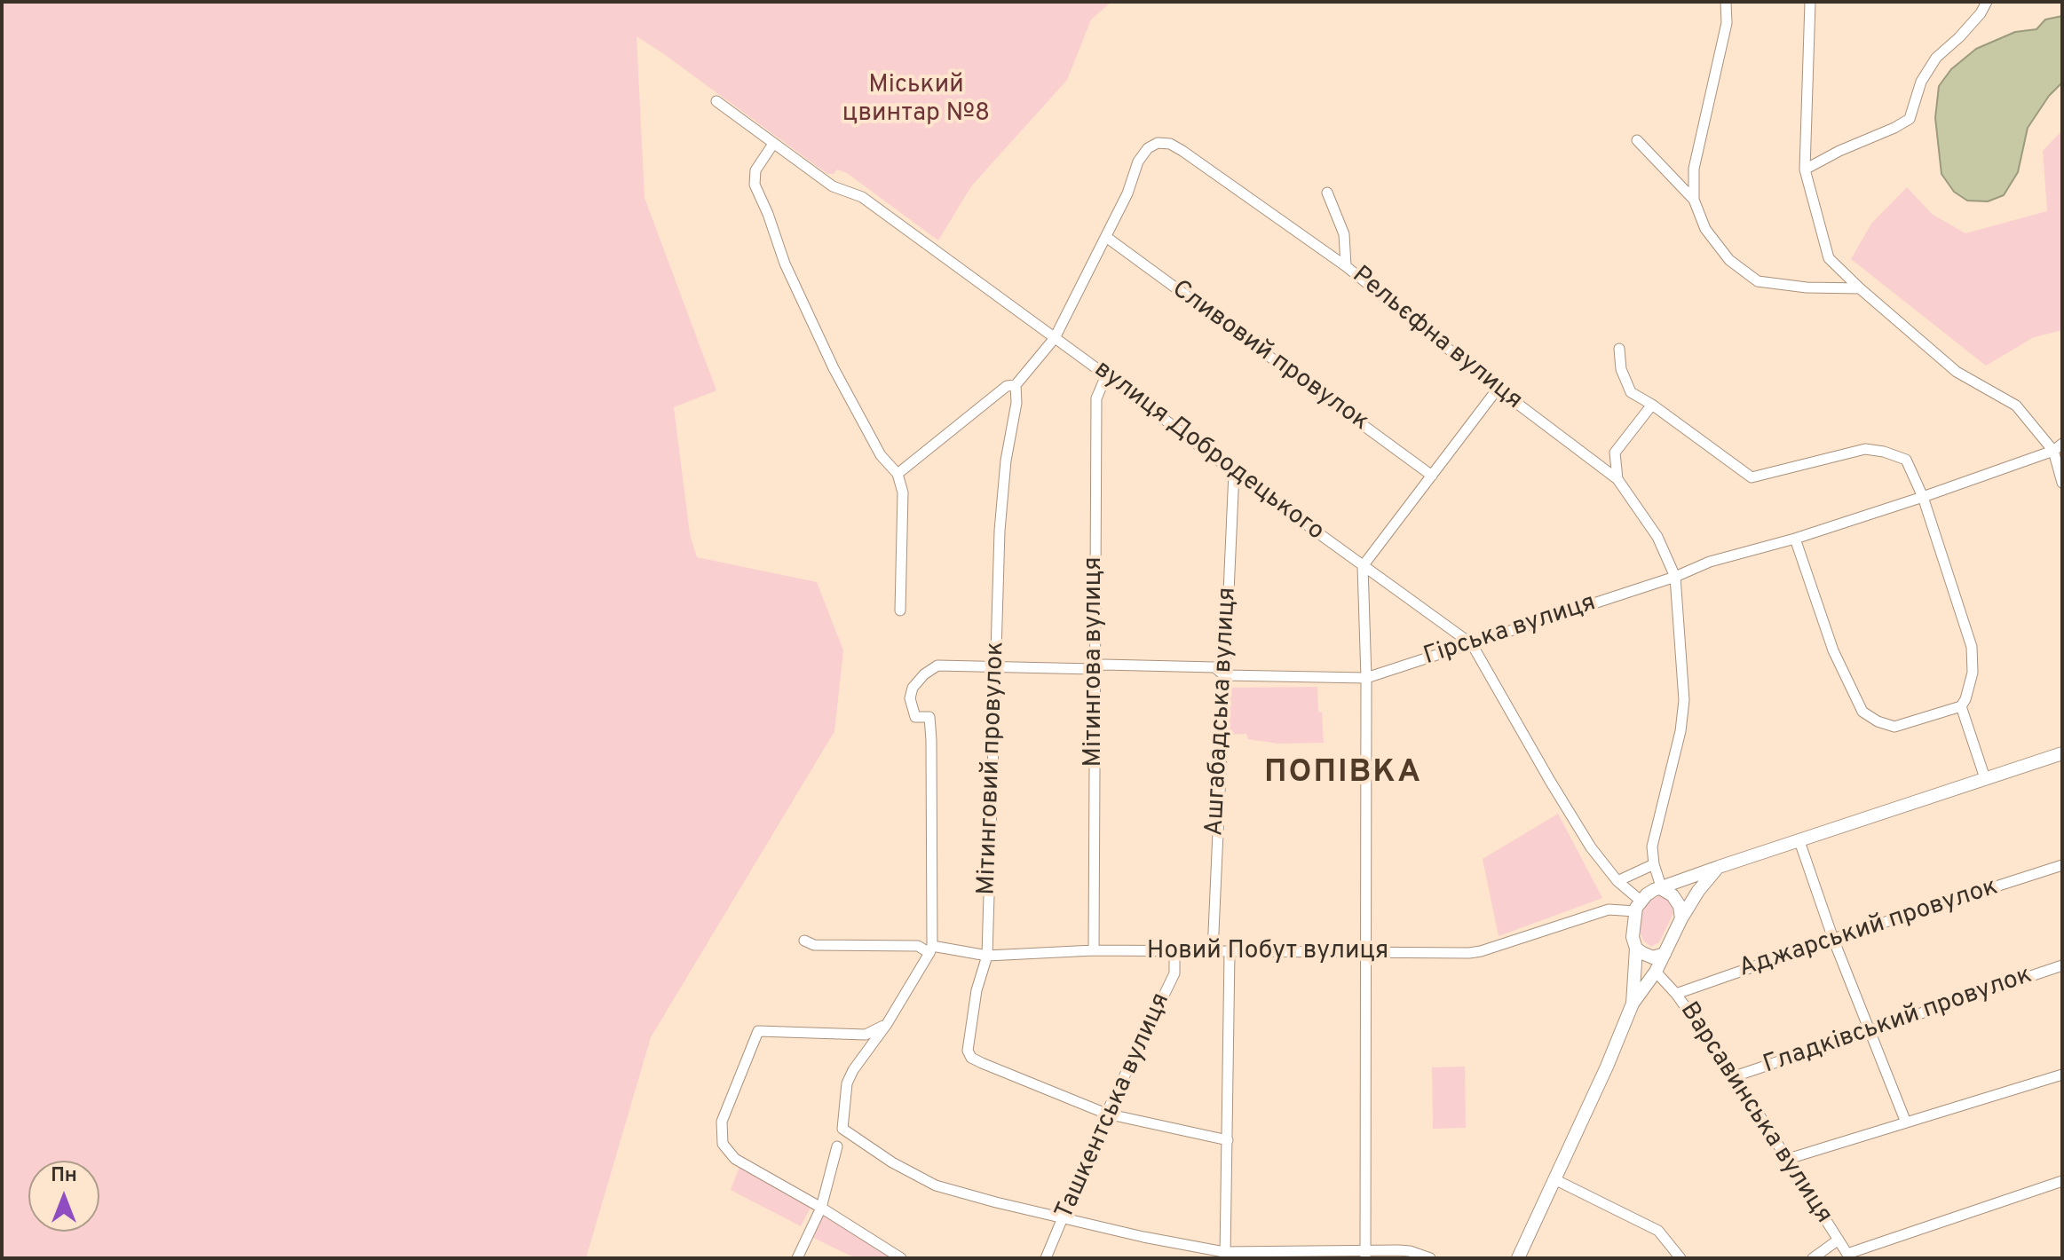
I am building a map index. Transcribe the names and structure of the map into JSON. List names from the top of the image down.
{
  "streets": {
    "main road": ["Новий Побут вулиця"],
    "street": [
      "Рельєфна вулиця",
      "Сливовий провулок",
      "вулиця Добродецького",
      "Гірська вулиця",
      "Мітингова вулиця",
      "Ашгабадська вулиця",
      "Мітинговий провулок",
      "Аджарський провулок",
      "Гладківський провулок",
      "Ташкентська вулиця",
      "Варсавинська вулиця"
    ]
  },
  "crossings": [
    ["Рельєфна вулиця", "Сливовий провулок"],
    ["Рельєфна вулиця", "Гірська вулиця"],
    ["вулиця Добродецького", "Гірська вулиця"],
    ["вулиця Добродецького", "Мітингова вулиця"],
    ["вулиця Добродецького", "Ашгабадська вулиця"],
    ["вулиця Добродецького", "Новий Побут вулиця"],
    ["Гірська вулиця", "Мітингова вулиця"],
    ["Гірська вулиця", "Ашгабадська вулиця"],
    ["Гірська вулиця", "Мітинговий провулок"],
    ["Гірська вулиця", "Новий Побут вулиця"],
    ["Мітингова вулиця", "Новий Побут вулиця"],
    ["Ашгабадська вулиця", "Новий Побут вулиця"],
    ["Мітинговий провулок", "Новий Побут вулиця"],
    ["Мітинговий провулок", "Ташкентська вулиця"],
    ["Аджарський провулок", "Варсавинська вулиця"],
    ["Новий Побут вулиця", "Ташкентська вулиця"],
    ["Гладківський провулок", "Варсавинська вулиця"]
  ],
  "districts": ["ПОПІВКА"],
  "parks": ["Міський цвинтар №8"],
  "north": "top"
}
